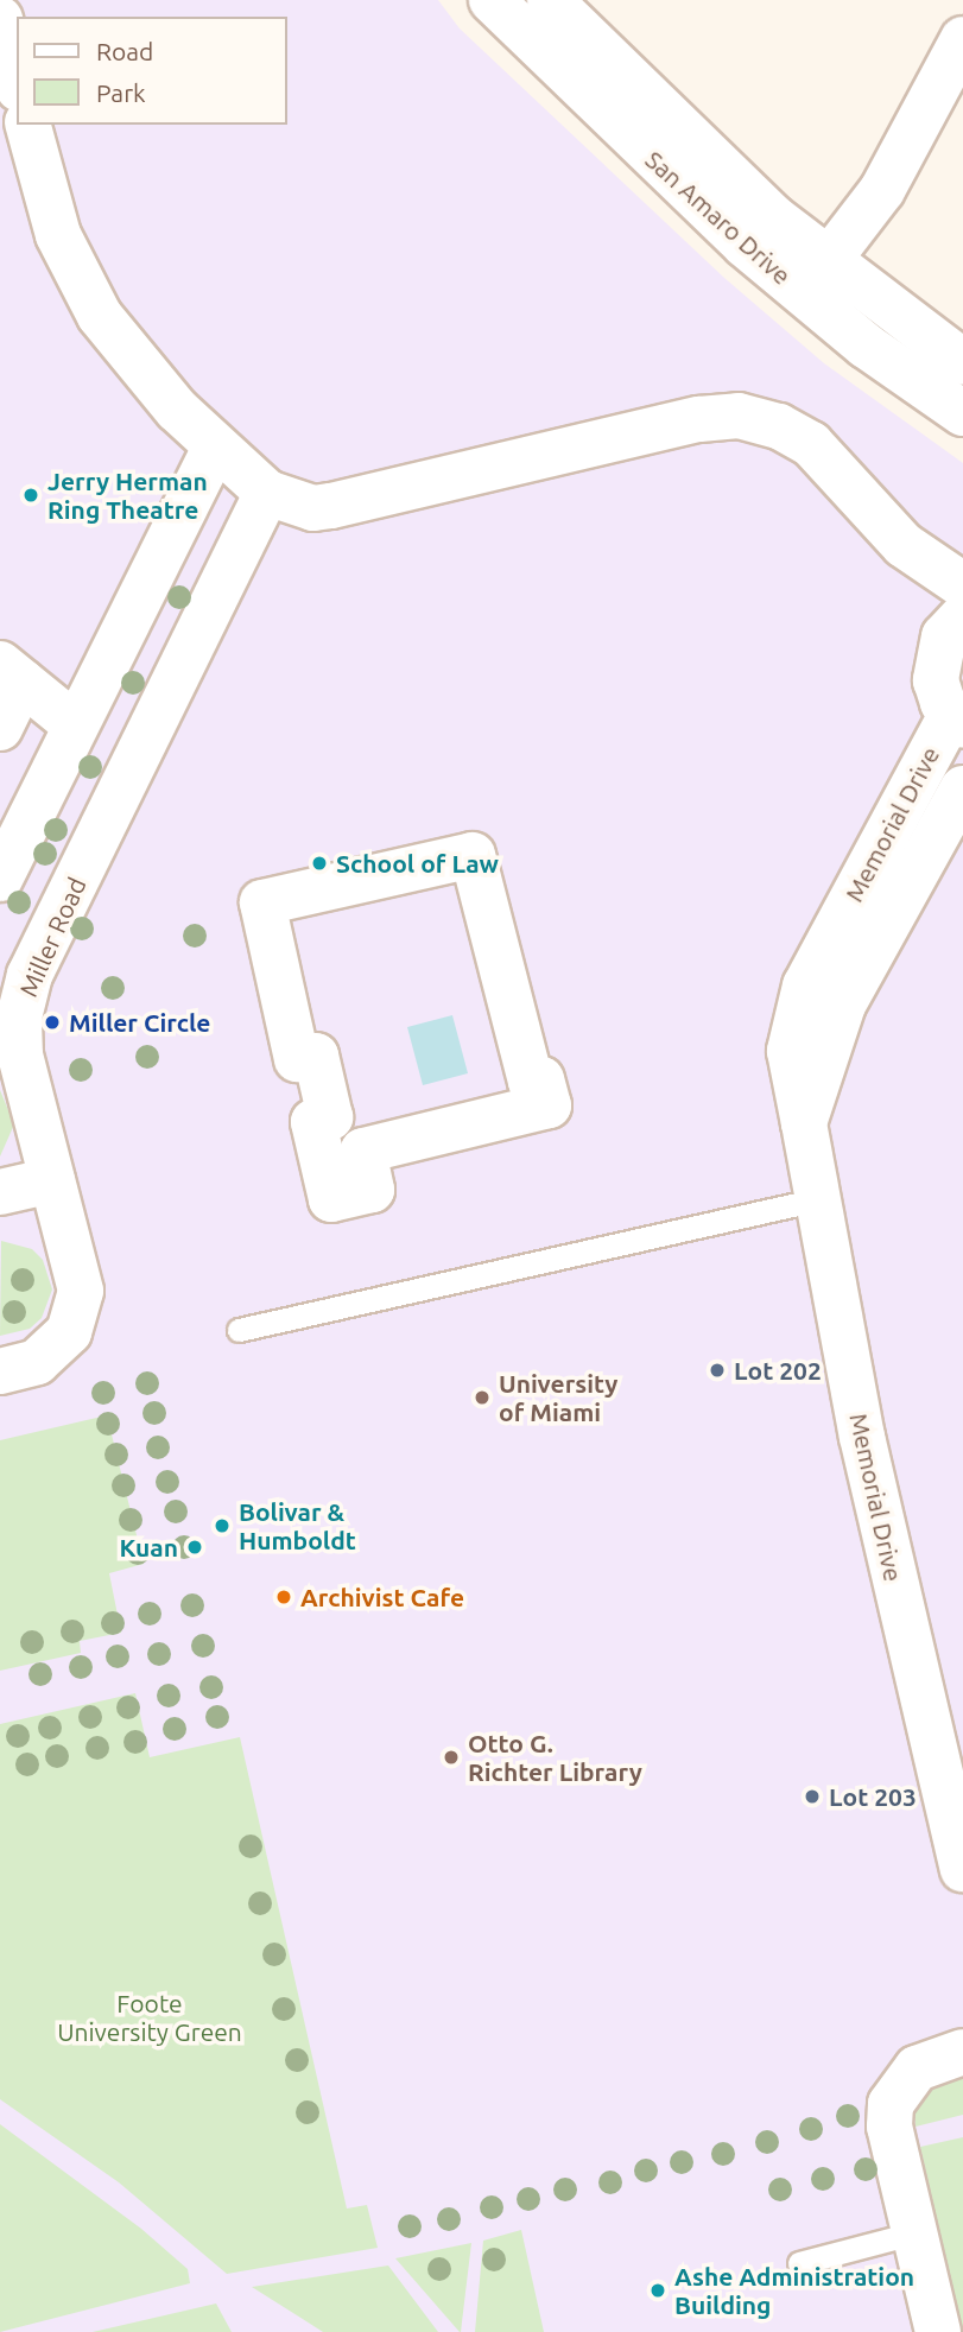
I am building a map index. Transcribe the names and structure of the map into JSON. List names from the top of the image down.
{
  "streets": {
    "street": ["San Amaro Drive", "Memorial Drive", "Miller Road"]
  },
  "parks": ["Foote University Green"],
  "places": [
    "Jerry Herman Ring Theatre",
    "School of Law",
    "Miller Circle",
    "Lot 202",
    "University of Miami",
    "Bolivar & Humboldt",
    "Kuan",
    "Archivist Cafe",
    "Otto G. Richter Library",
    "Lot 203",
    "Ashe Administration Building"
  ],
  "legend": ["Road", "Park"]
}
